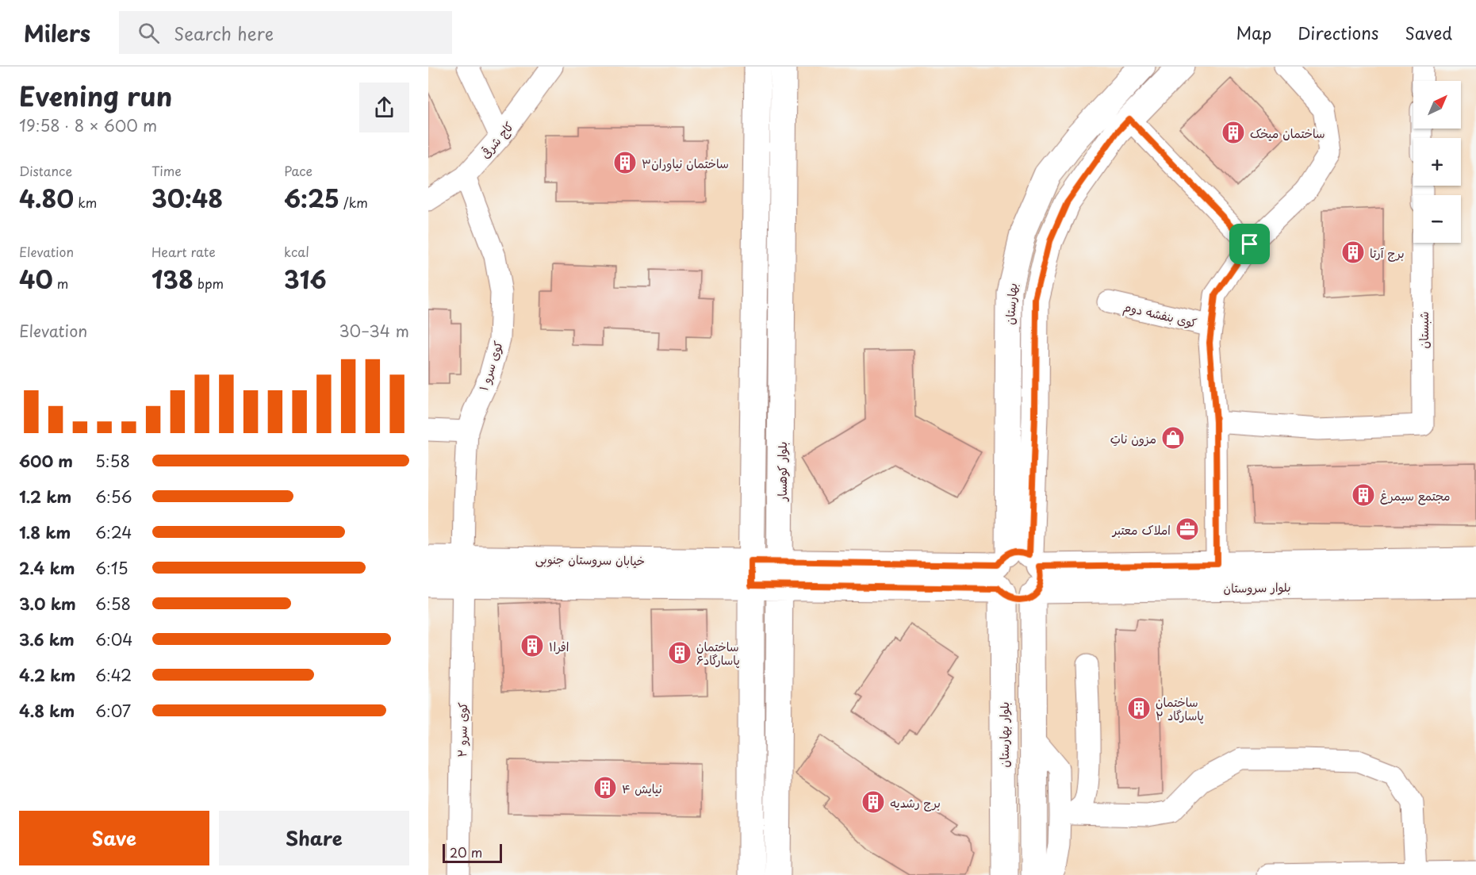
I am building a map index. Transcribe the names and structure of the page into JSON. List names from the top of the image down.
{
  "streets": {
    "street": [
      "کاج شرقی",
      "بهارستان",
      "کوی بنفشه دوم",
      "شبستان",
      "کوی سرو ۱",
      "بلوار کوهسار",
      "خیابان سروستان جنوبی",
      "بلوار سروستان",
      "کوی سرو ۲",
      "بلوار بهارستان"
    ]
  },
  "crossings": [
    ["کاج شرقی", "کوی سرو ۱"],
    ["بهارستان", "بلوار سروستان"],
    ["بهارستان", "بلوار بهارستان"],
    ["کوی سرو ۱", "خیابان سروستان جنوبی"],
    ["کوی سرو ۱", "کوی سرو ۲"],
    ["خیابان سروستان جنوبی", "کوی سرو ۲"],
    ["بلوار سروستان", "بلوار بهارستان"]
  ],
  "places": {
    "building": [
      "ساختمان میخک",
      "ساختمان نیاوران۳",
      "برج آرتا",
      "مجتمع سیمرغ",
      "افرا۱",
      "ساختمان پاسارگاد۶",
      "ساختمان پاسارگاد ۲",
      "نیایش ۴",
      "برج رشدیه"
    ],
    "shop": ["مزون ناتِ"],
    "office": ["املاک معتبر"]
  },
  "scale_bar": "20 m",
  "north": "top right",
  "page": {
    "header": "Milers",
    "search": "Search here",
    "nav": ["Map", "Directions", "Saved"],
    "heading": ["Evening run", "19:58 · 8 × 600 m"],
    "map_buttons": ["+", "−"],
    "stats": [
      ["Distance", "4.80 km"],
      ["Time", "30:48"],
      ["Pace", "6:25 /km"],
      ["Elevation", "40 m"],
      ["Heart rate", "138 bpm"],
      ["kcal", "316"]
    ],
    "chart": ["Elevation", "30–34 m"],
    "list": [
      {
        "name": "600 m",
        "note": "5:58"
      },
      {
        "name": "1.2 km",
        "note": "6:56"
      },
      {
        "name": "1.8 km",
        "note": "6:24"
      },
      {
        "name": "2.4 km",
        "note": "6:15"
      },
      {
        "name": "3.0 km",
        "note": "6:58"
      },
      {
        "name": "3.6 km",
        "note": "6:04"
      },
      {
        "name": "4.2 km",
        "note": "6:42"
      },
      {
        "name": "4.8 km",
        "note": "6:07"
      }
    ],
    "buttons": ["Save", "Share"],
    "scale": "20 m"
  }
}
